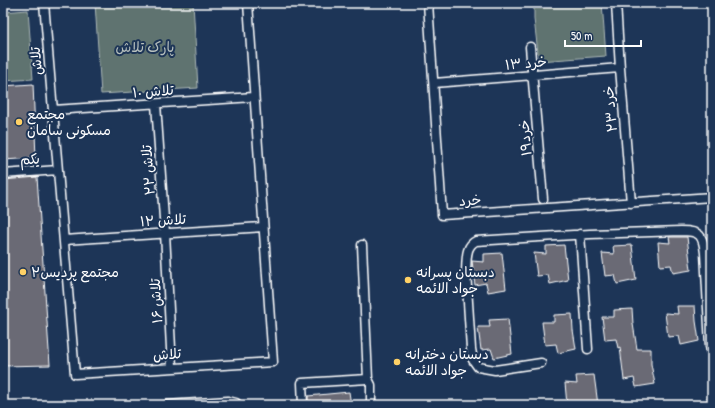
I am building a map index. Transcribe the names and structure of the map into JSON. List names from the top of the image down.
{
  "streets": {
    "street": [
      "تلاش",
      "خرد ۱۳",
      "تلاش ۱۰",
      "خرد ۲۳",
      "خرد۱۹",
      "یکم",
      "تلاش ۲۲",
      "خرد",
      "تلاش ۱۲",
      "تلاش ۱۶"
    ]
  },
  "crossings": [
    ["تلاش", "تلاش ۱۰"],
    ["تلاش", "یکم"],
    ["تلاش", "تلاش ۱۲"],
    ["تلاش", "تلاش ۱۶"],
    ["خرد ۱۳", "خرد ۲۳"],
    ["خرد ۱۳", "خرد۱۹"],
    ["خرد ۱۳", "خرد"],
    ["تلاش ۱۰", "تلاش ۲۲"],
    ["خرد ۲۳", "خرد"],
    ["تلاش ۲۲", "تلاش ۱۲"],
    ["تلاش ۲۲", "تلاش ۱۶"],
    ["تلاش ۱۲", "تلاش ۱۶"]
  ],
  "parks": ["پارک تلاش"],
  "places": [
    "مجتمع مسکونی سامان",
    "مجتمع پردیس۲",
    "دبستان پسرانه جواد الائمه",
    "دبستان دخترانه جواد الائمه"
  ],
  "scale_bar": "50 m"
}
